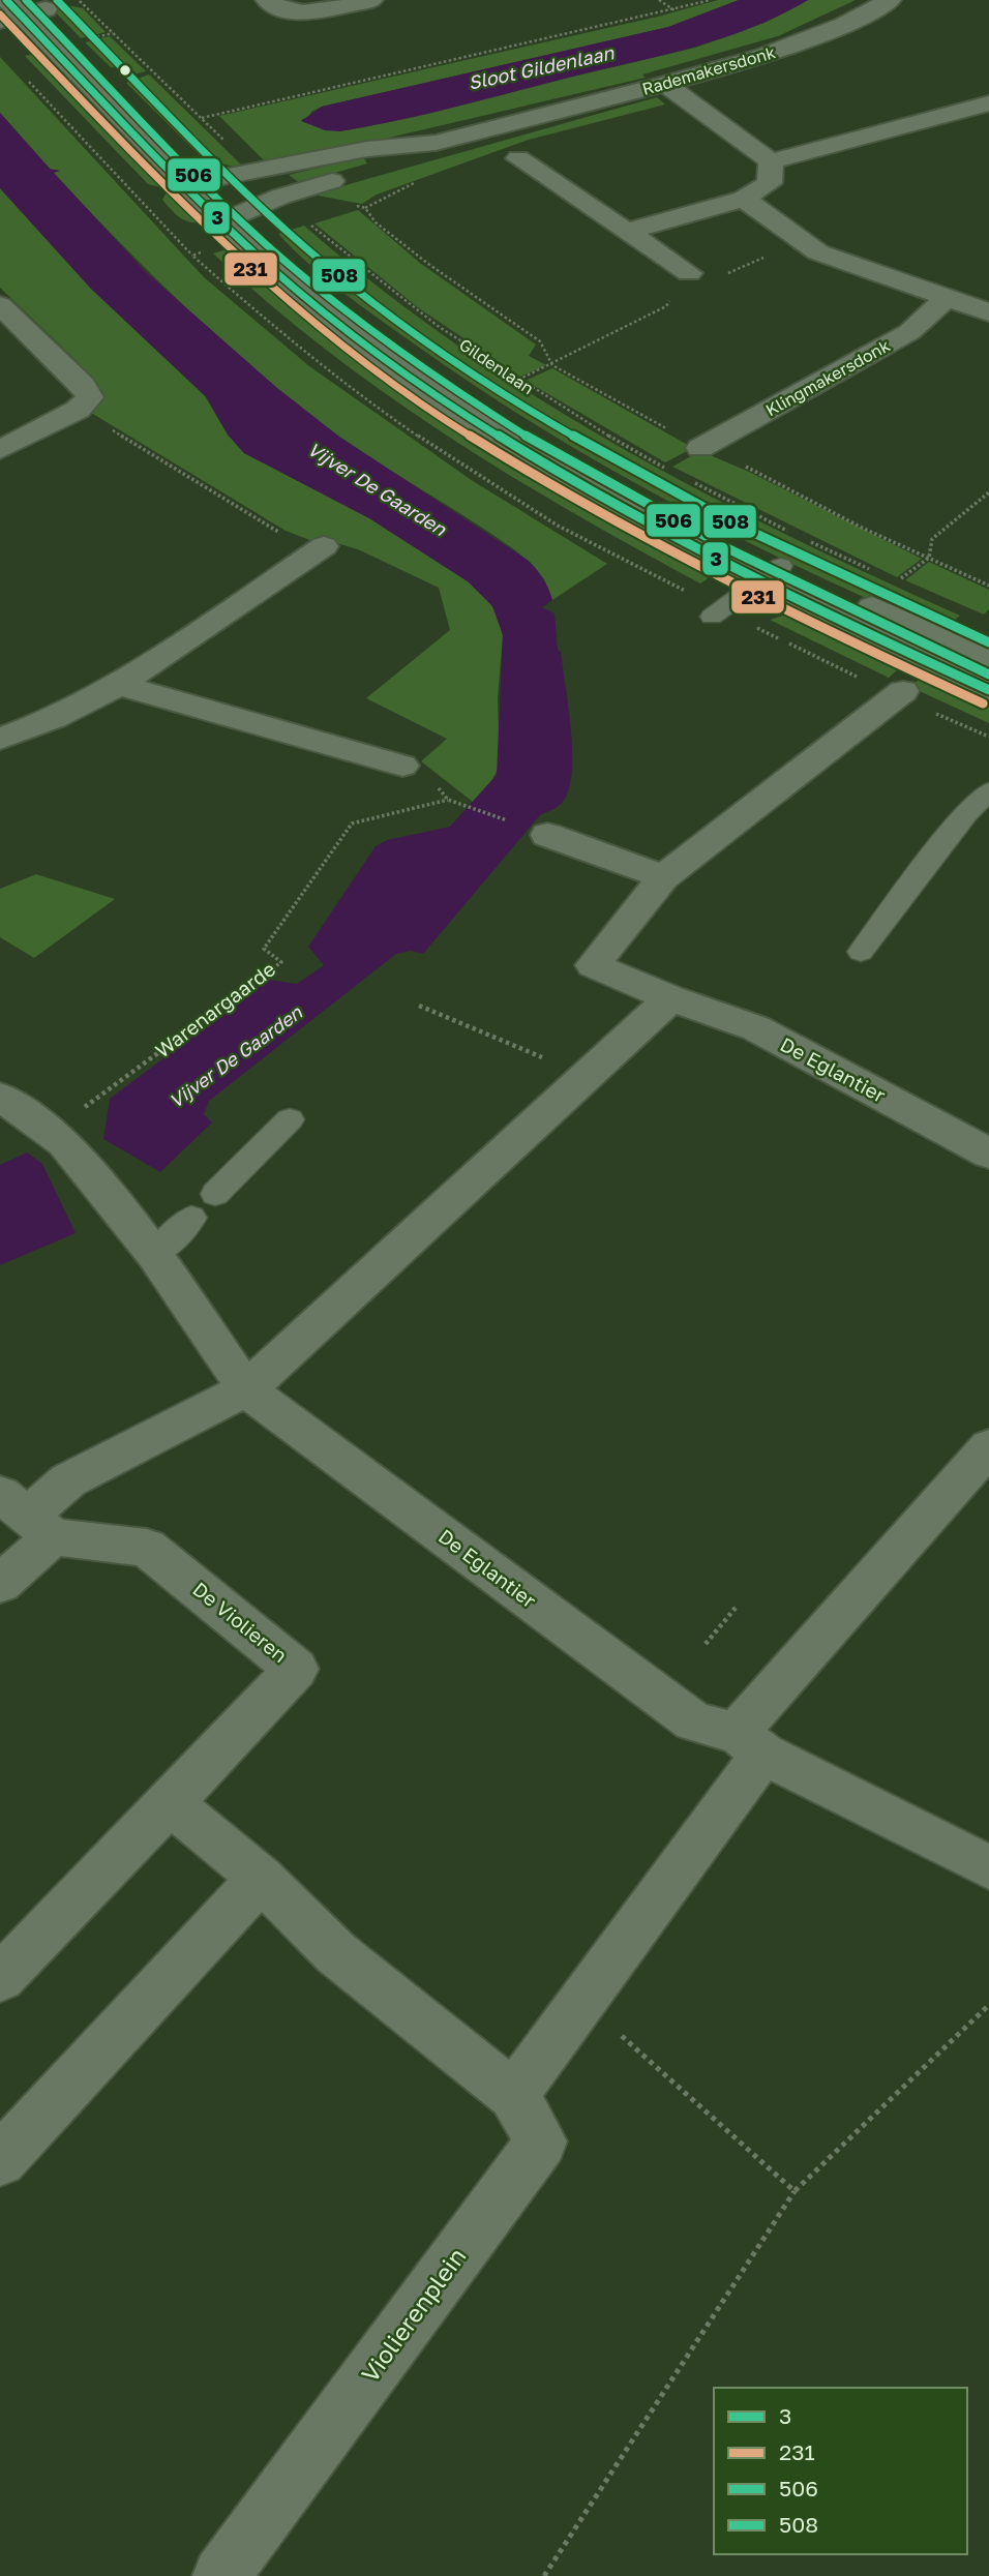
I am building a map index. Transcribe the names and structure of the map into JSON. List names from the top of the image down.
{
  "streets": {
    "street": [
      "Rademakersdonk",
      "Gildenlaan",
      "Klingmakersdonk",
      "De Eglantier",
      "De Violieren",
      "Violierenplein"
    ],
    "path": ["Warenargaarde"]
  },
  "crossings": [
    ["Rademakersdonk", "Gildenlaan"],
    ["Warenargaarde", "De Eglantier"]
  ],
  "water": ["Sloot Gildenlaan", "Vijver De Gaarden"],
  "lines": [
    "transit line 3",
    "transit line 506",
    "transit line 508",
    "transit line 231"
  ],
  "legend": [
    "3",
    "231",
    "506",
    "508"
  ]
}
